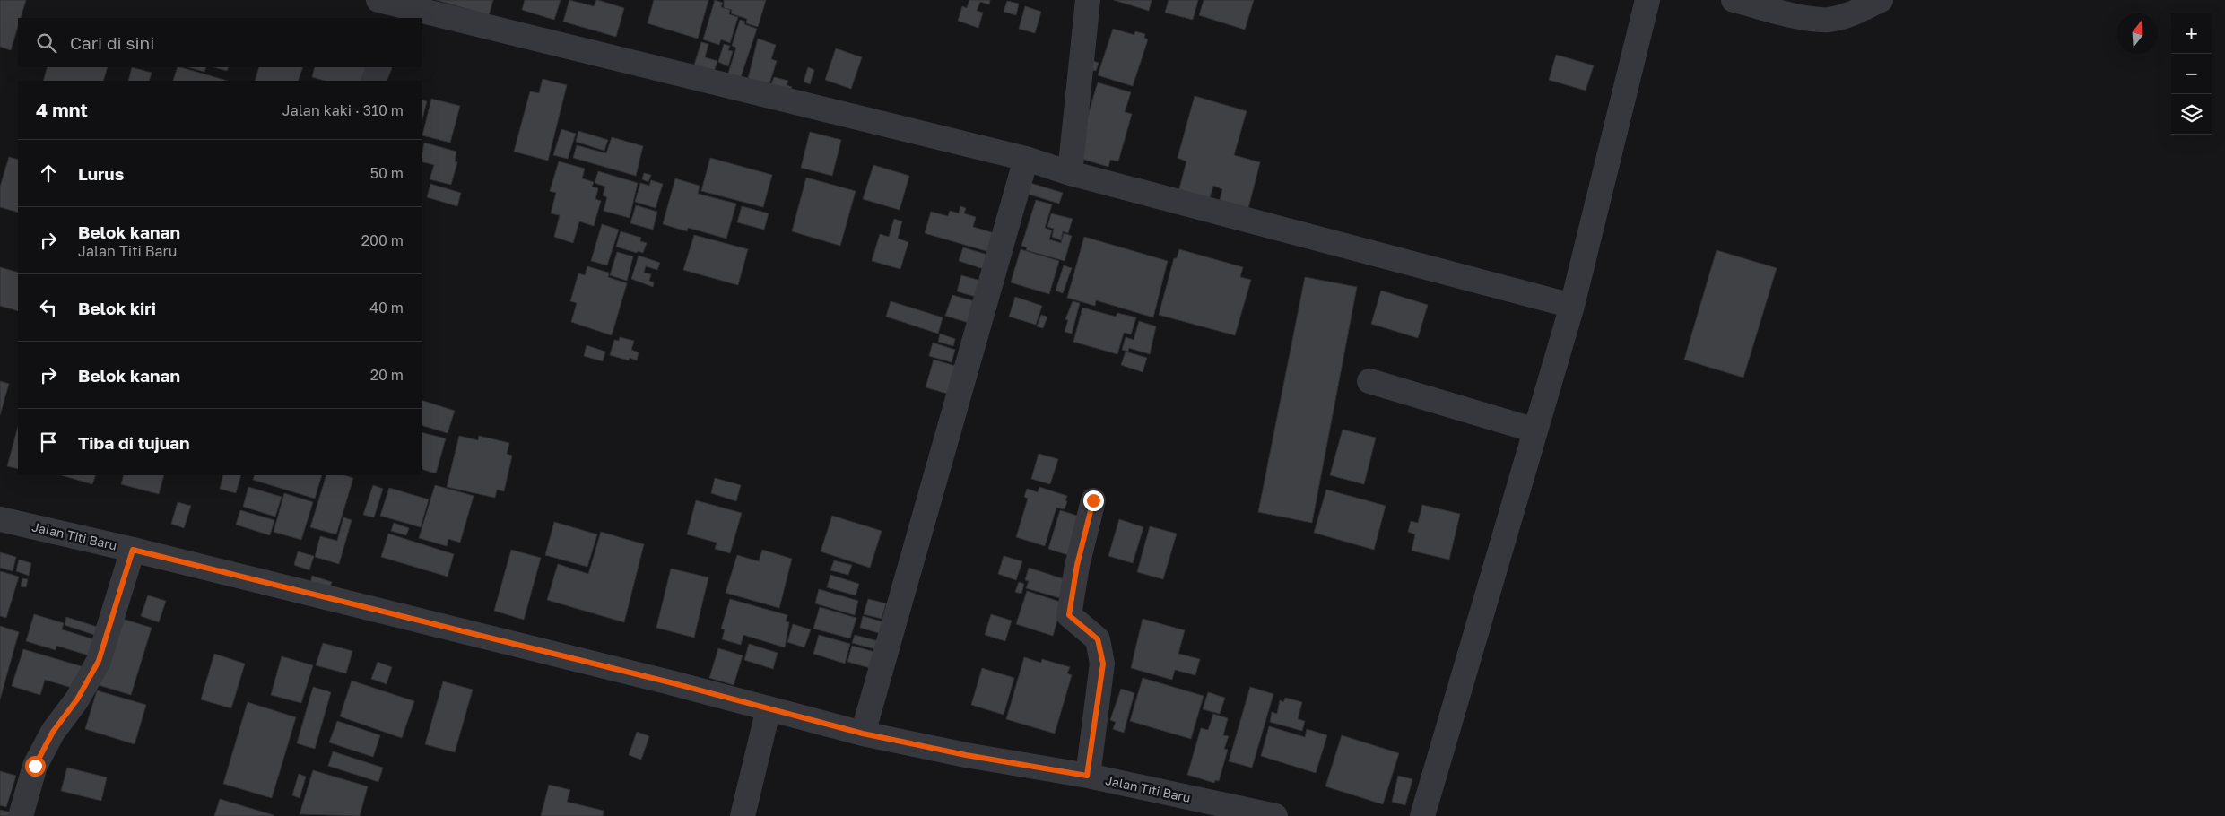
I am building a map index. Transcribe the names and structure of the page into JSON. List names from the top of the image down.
{
  "streets": {
    "street": ["Jalan Titi Baru"]
  },
  "north": "top",
  "page": {
    "map_buttons": ["+", "−"],
    "search": "Cari di sini",
    "heading": ["4 mnt", "Jalan kaki · 310 m"],
    "list": [
      ["Lurus", "50 m"],
      ["Belok kanan", "Jalan Titi Baru", "200 m"],
      ["Belok kiri", "40 m"],
      ["Belok kanan", "20 m"],
      "Tiba di tujuan"
    ]
  }
}
